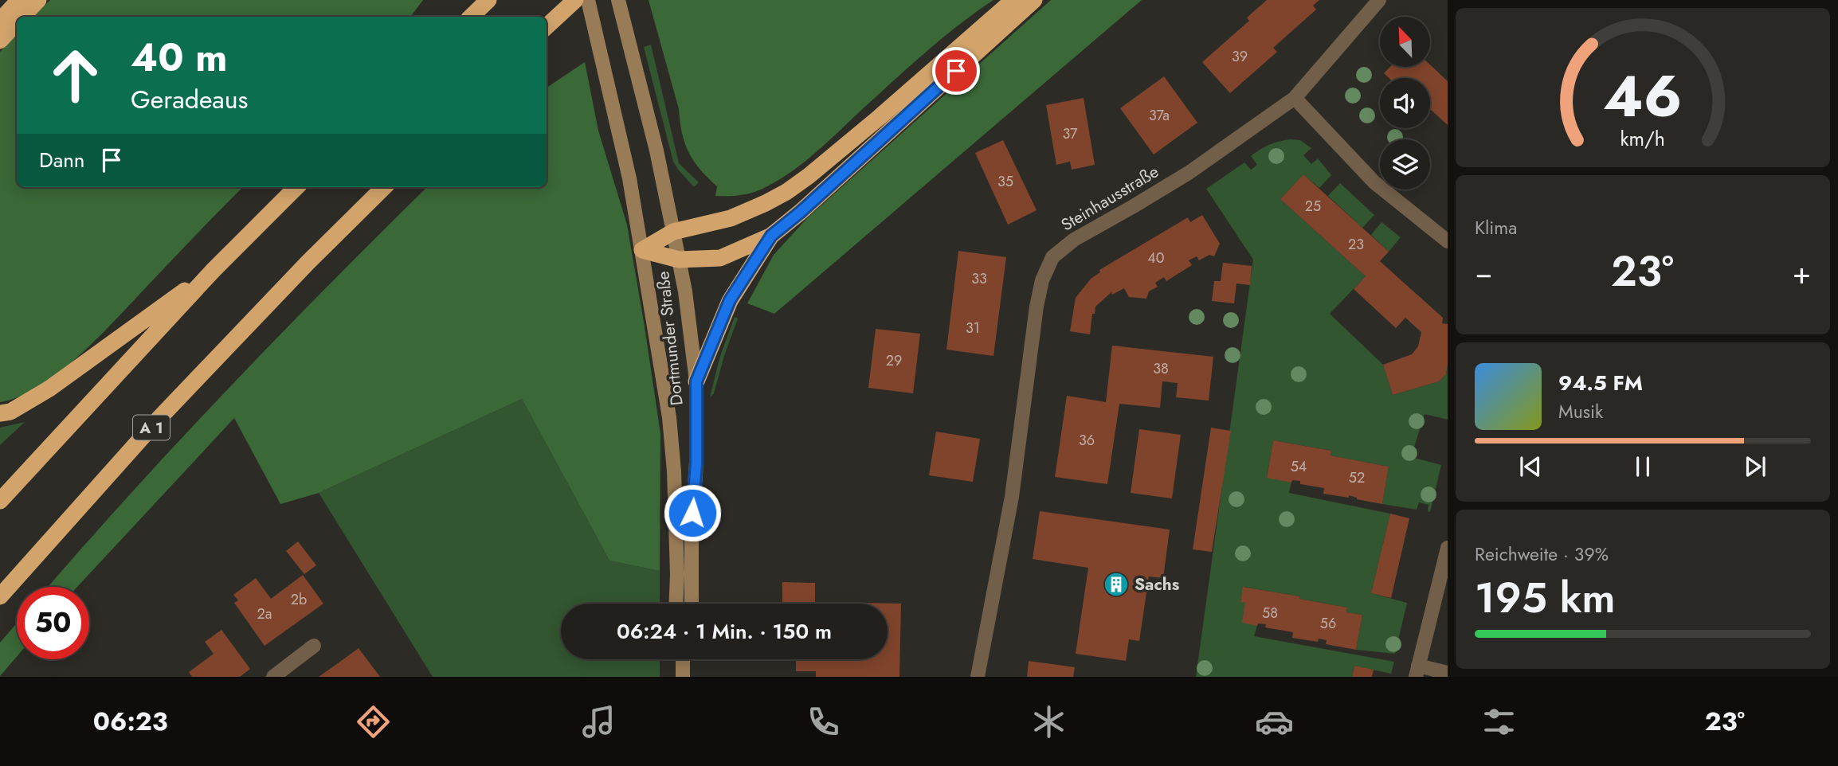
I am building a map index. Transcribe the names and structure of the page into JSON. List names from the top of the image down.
{
  "streets": {
    "highway": ["A 1"],
    "main road": ["Dortmunder Straße"],
    "street": ["Steinhausstraße"]
  },
  "places": {
    "building": ["Sachs"]
  },
  "house_numbers": [
    "39",
    "37a",
    "37",
    "35",
    "25",
    "23",
    "40",
    "33",
    "31",
    "29",
    "38",
    "36",
    "54",
    "52",
    "2b",
    "58",
    "2a",
    "56"
  ],
  "north": "top left",
  "page": {
    "turn": ["40 m", "Geradeaus"],
    "then": "Dann",
    "tile": [
      "Klima",
      ["Reichweite · 39%", "195 km"]
    ],
    "heat": ["−", "23°", "+"],
    "song": ["94.5 FM", "Musik"],
    "limit": "50",
    "trip": "06:24 · 1 Min. · 150 m",
    "tabs": ["06:23", "23°"],
    "gauge": ["46", "km/h"]
  }
}
